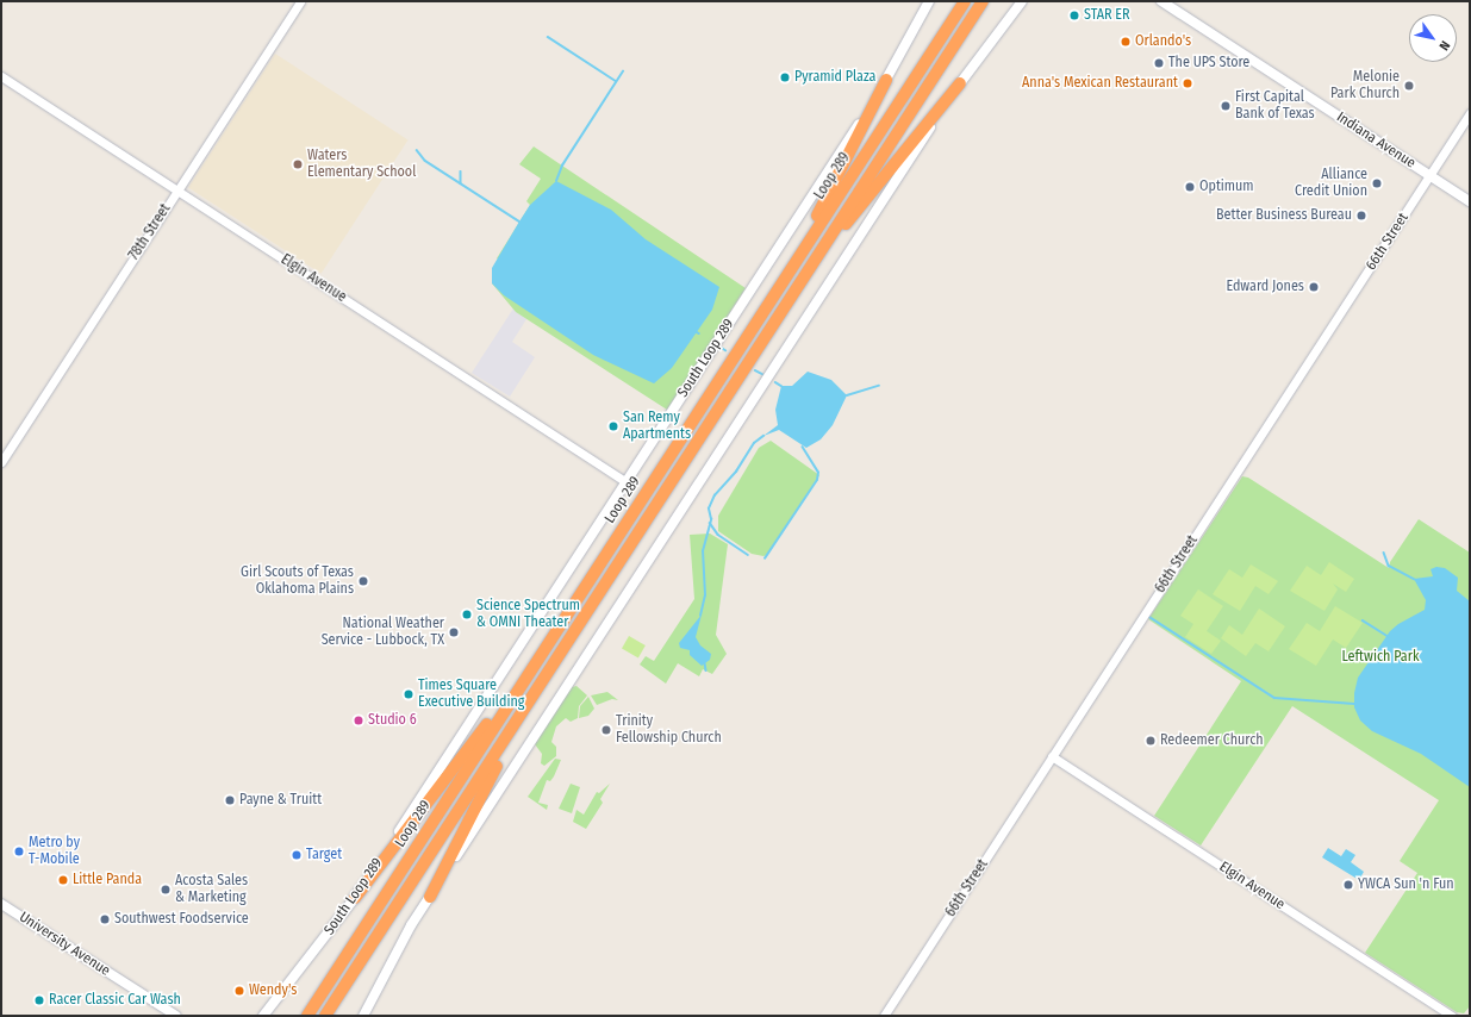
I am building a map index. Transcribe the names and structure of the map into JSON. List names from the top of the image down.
{
  "streets": {
    "highway": ["Loop 289"],
    "main road": ["Indiana Avenue", "South Loop 289", "University Avenue"],
    "street": ["78th Street", "66th Street", "Elgin Avenue"]
  },
  "crossings": [
    ["Indiana Avenue", "66th Street"],
    ["78th Street", "Elgin Avenue"],
    ["66th Street", "Elgin Avenue"],
    ["Elgin Avenue", "South Loop 289"]
  ],
  "parks": ["Leftwich Park"],
  "places": [
    "STAR ER",
    "Orlando's",
    "The UPS Store",
    "Pyramid Plaza",
    "Anna's Mexican Restaurant",
    "Melonie Park Church",
    "First Capital Bank of Texas",
    "Waters Elementary School",
    "Alliance Credit Union",
    "Optimum",
    "Better Business Bureau",
    "Edward Jones",
    "San Remy Apartments",
    "Girl Scouts of Texas Oklahoma Plains",
    "Science Spectrum & OMNI Theater",
    "National Weather Service - Lubbock, TX",
    "Times Square Executive Building",
    "Studio 6",
    "Trinity Fellowship Church",
    "Redeemer Church",
    "Payne & Truitt",
    "Metro by T-Mobile",
    "Target",
    "Little Panda",
    "YWCA Sun 'n Fun",
    "Acosta Sales & Marketing",
    "Southwest Foodservice",
    "Wendy's",
    "Racer Classic Car Wash"
  ],
  "north": "bottom right"
}
